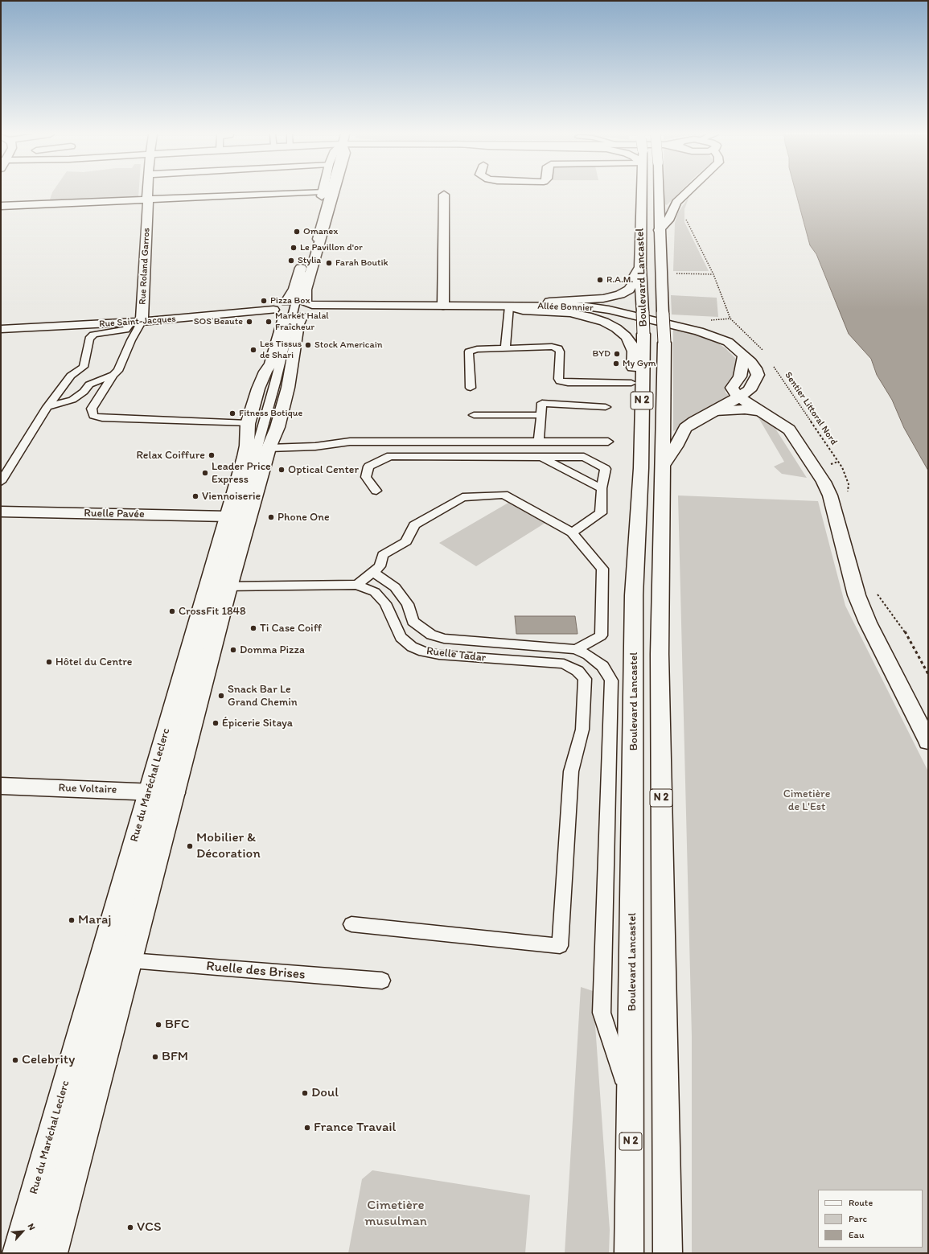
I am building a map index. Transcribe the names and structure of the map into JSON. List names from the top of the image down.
{
  "streets": {
    "street": [
      "Rue Roland Garros",
      "Boulevard Lancastel",
      "Allée Bonnier",
      "Rue Saint-Jacques",
      "N 2",
      "Ruelle Pavée",
      "Rue du Maréchal Leclerc",
      "Rue Voltaire"
    ],
    "lane": ["Ruelle Tadar", "Ruelle des Brises"],
    "path": ["Sentier Littoral Nord"]
  },
  "crossings": [
    ["Rue Roland Garros", "Rue Saint-Jacques"],
    ["Allée Bonnier", "Rue Saint-Jacques"],
    ["Allée Bonnier", "Rue du Maréchal Leclerc"],
    ["Rue Saint-Jacques", "Rue du Maréchal Leclerc"],
    ["Ruelle Pavée", "Rue du Maréchal Leclerc"],
    ["Ruelle Tadar", "Rue du Maréchal Leclerc"],
    ["Rue du Maréchal Leclerc", "Rue Voltaire"],
    ["Rue du Maréchal Leclerc", "Ruelle des Brises"]
  ],
  "parks": ["Cimetière de L'Est", "Cimetière musulman"],
  "places": [
    "Omanex",
    "Le Pavillon d'or",
    "Stylia",
    "Farah Boutik",
    "R.A.M.",
    "Pizza Box",
    "SOS Beaute",
    "Market Halal Fraîcheur",
    "Stock Americain",
    "Les Tissus de Shari",
    "BYD",
    "My Gym",
    "Fitness Botique",
    "Relax Coiffure",
    "Optical Center",
    "Leader Price Express",
    "Viennoiserie",
    "Phone One",
    "CrossFit 1848",
    "Ti Case Coiff",
    "Domma Pizza",
    "Hôtel du Centre",
    "Snack Bar Le Grand Chemin",
    "Épicerie Sitaya",
    "Mobilier & Décoration",
    "Maraj",
    "BFC",
    "BFM",
    "Celebrity",
    "Doul",
    "France Travail",
    "VCS"
  ],
  "legend": ["Route", "Parc", "Eau"],
  "north": "top right"
}
